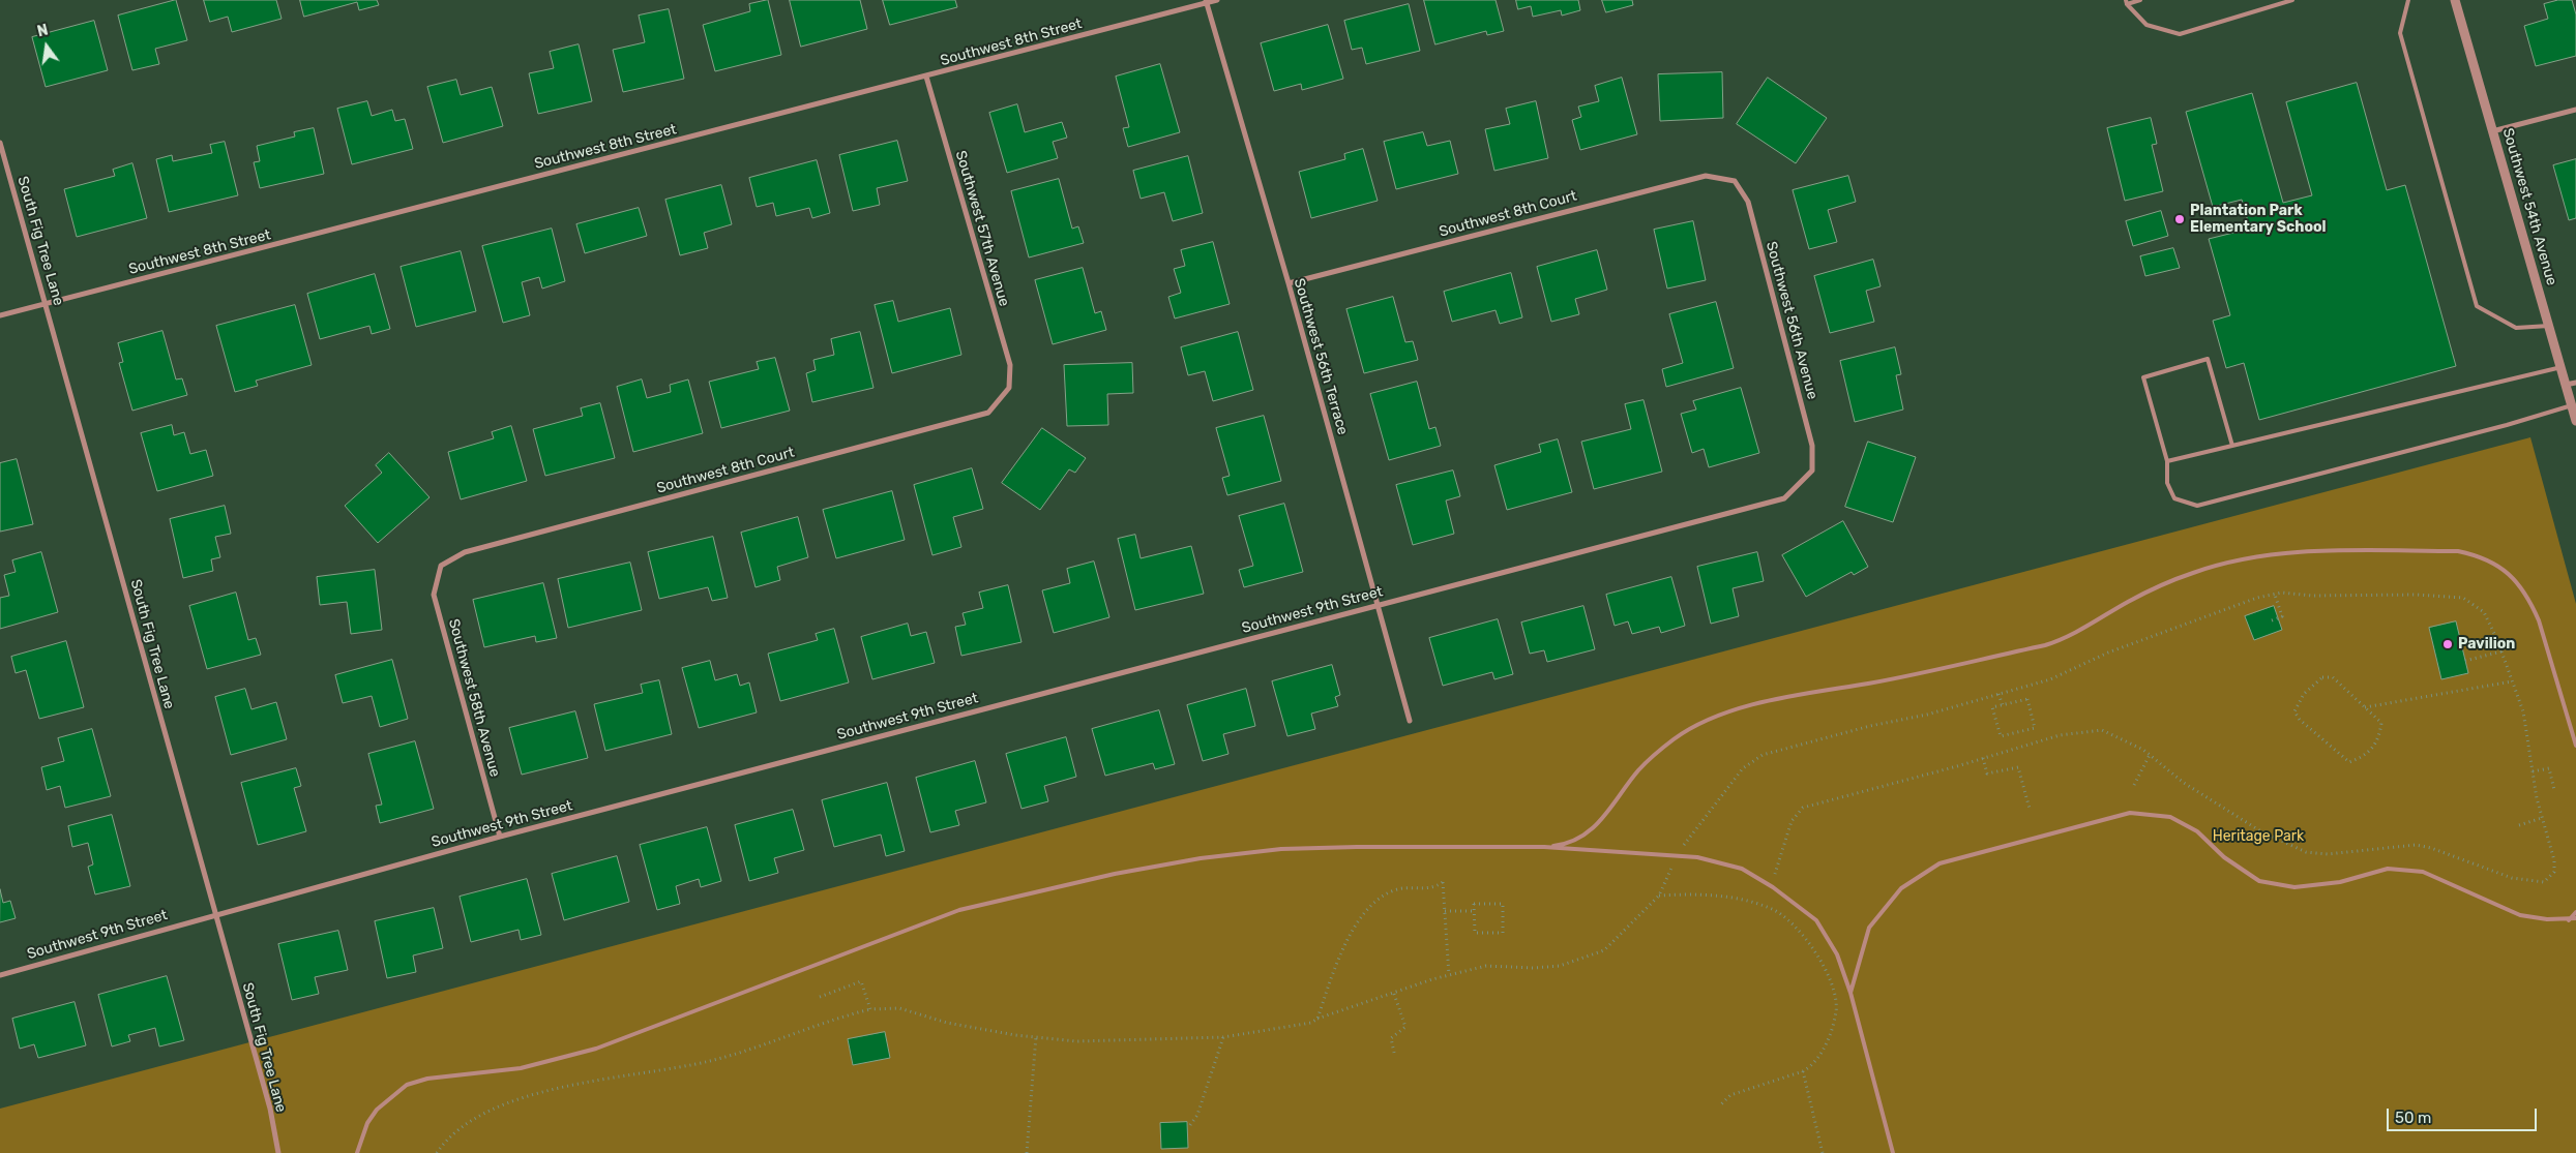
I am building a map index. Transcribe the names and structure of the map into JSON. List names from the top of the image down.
{
  "streets": {
    "street": [
      "Southwest 8th Street",
      "Southwest 54th Avenue",
      "Southwest 8th Court",
      "Southwest 57th Avenue",
      "South Fig Tree Lane",
      "Southwest 56th Avenue",
      "Southwest 56th Terrace",
      "Southwest 9th Street",
      "Southwest 58th Avenue"
    ]
  },
  "crossings": [
    ["Southwest 8th Street", "Southwest 57th Avenue"],
    ["Southwest 8th Street", "South Fig Tree Lane"],
    ["Southwest 8th Street", "Southwest 56th Terrace"],
    ["Southwest 8th Court", "Southwest 57th Avenue"],
    ["Southwest 8th Court", "Southwest 56th Avenue"],
    ["Southwest 8th Court", "Southwest 56th Terrace"],
    ["Southwest 8th Court", "Southwest 58th Avenue"],
    ["South Fig Tree Lane", "Southwest 9th Street"],
    ["Southwest 56th Avenue", "Southwest 9th Street"],
    ["Southwest 56th Terrace", "Southwest 9th Street"],
    ["Southwest 9th Street", "Southwest 58th Avenue"]
  ],
  "parks": ["Heritage Park"],
  "places": ["Plantation Park Elementary School", "Pavilion"],
  "scale_bar": "50 m",
  "north": "top"
}
